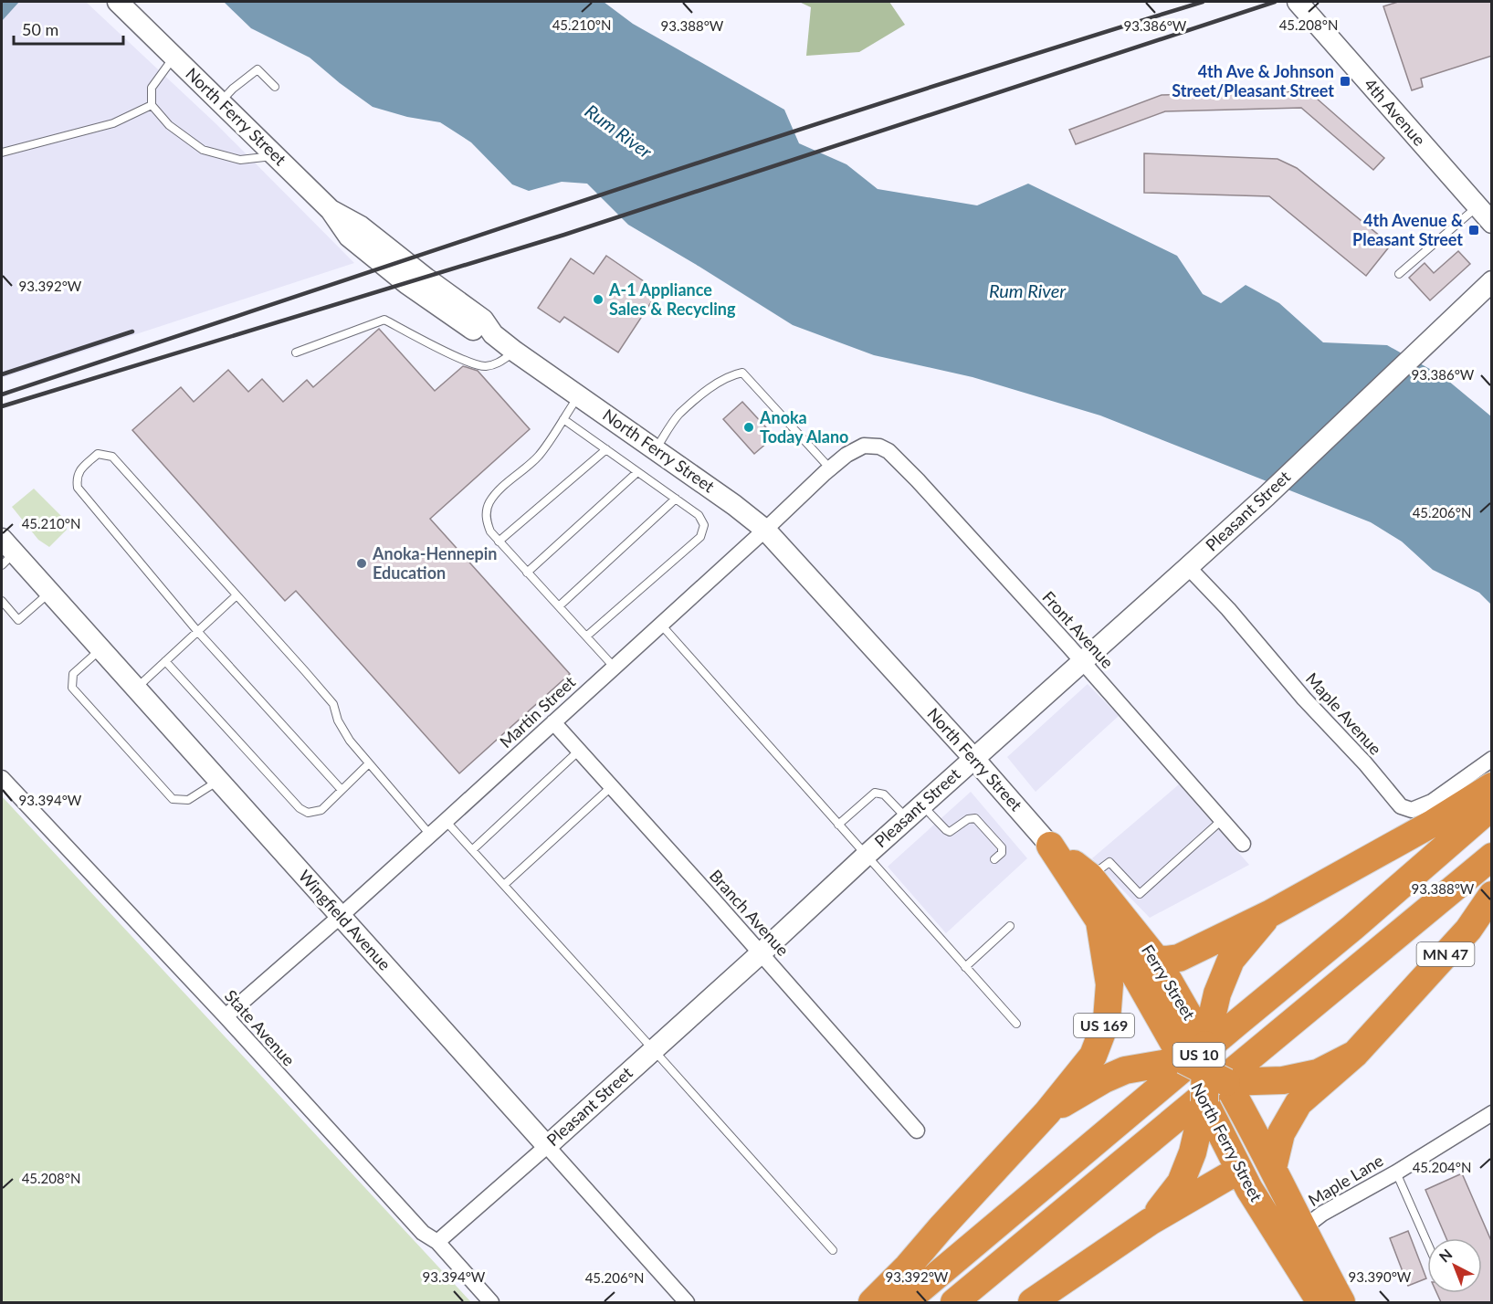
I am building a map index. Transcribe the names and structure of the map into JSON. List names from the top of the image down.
{
  "streets": {
    "highway": [
      "North Ferry Street",
      "MN 47",
      "Ferry Street",
      "US 169",
      "US 10"
    ],
    "street": [
      "4th Avenue",
      "Pleasant Street",
      "Front Avenue",
      "Martin Street",
      "Maple Avenue",
      "Branch Avenue",
      "Wingfield Avenue",
      "State Avenue",
      "Maple Lane"
    ]
  },
  "crossings": [
    ["North Ferry Street", "Pleasant Street"],
    ["North Ferry Street", "Martin Street"],
    ["North Ferry Street", "Ferry Street"],
    ["North Ferry Street", "US 169"],
    ["Pleasant Street", "Front Avenue"],
    ["Pleasant Street", "Maple Avenue"],
    ["Pleasant Street", "Branch Avenue"],
    ["Pleasant Street", "Wingfield Avenue"],
    ["Pleasant Street", "State Avenue"],
    ["Front Avenue", "Martin Street"],
    ["Martin Street", "Branch Avenue"],
    ["Martin Street", "Wingfield Avenue"],
    ["Martin Street", "State Avenue"],
    ["MN 47", "Ferry Street"],
    ["Ferry Street", "US 169"],
    ["Ferry Street", "Maple Lane"],
    ["US 169", "Maple Lane"]
  ],
  "water": ["Rum River"],
  "places": {
    "transit": ["4th Ave & Johnson Street/Pleasant Street", "4th Avenue & Pleasant Street"],
    "other": ["A-1 Appliance Sales & Recycling", "Anoka Today Alano", "Anoka-Hennepin Education"]
  },
  "scale_bar": "50 m",
  "north": "top left",
  "coordinates": [
    "45.210°N",
    "45.208°N",
    "93.388°W",
    "93.386°W",
    "93.392°W",
    "45.206°N",
    "93.394°W",
    "45.204°N",
    "93.390°W"
  ]
}
